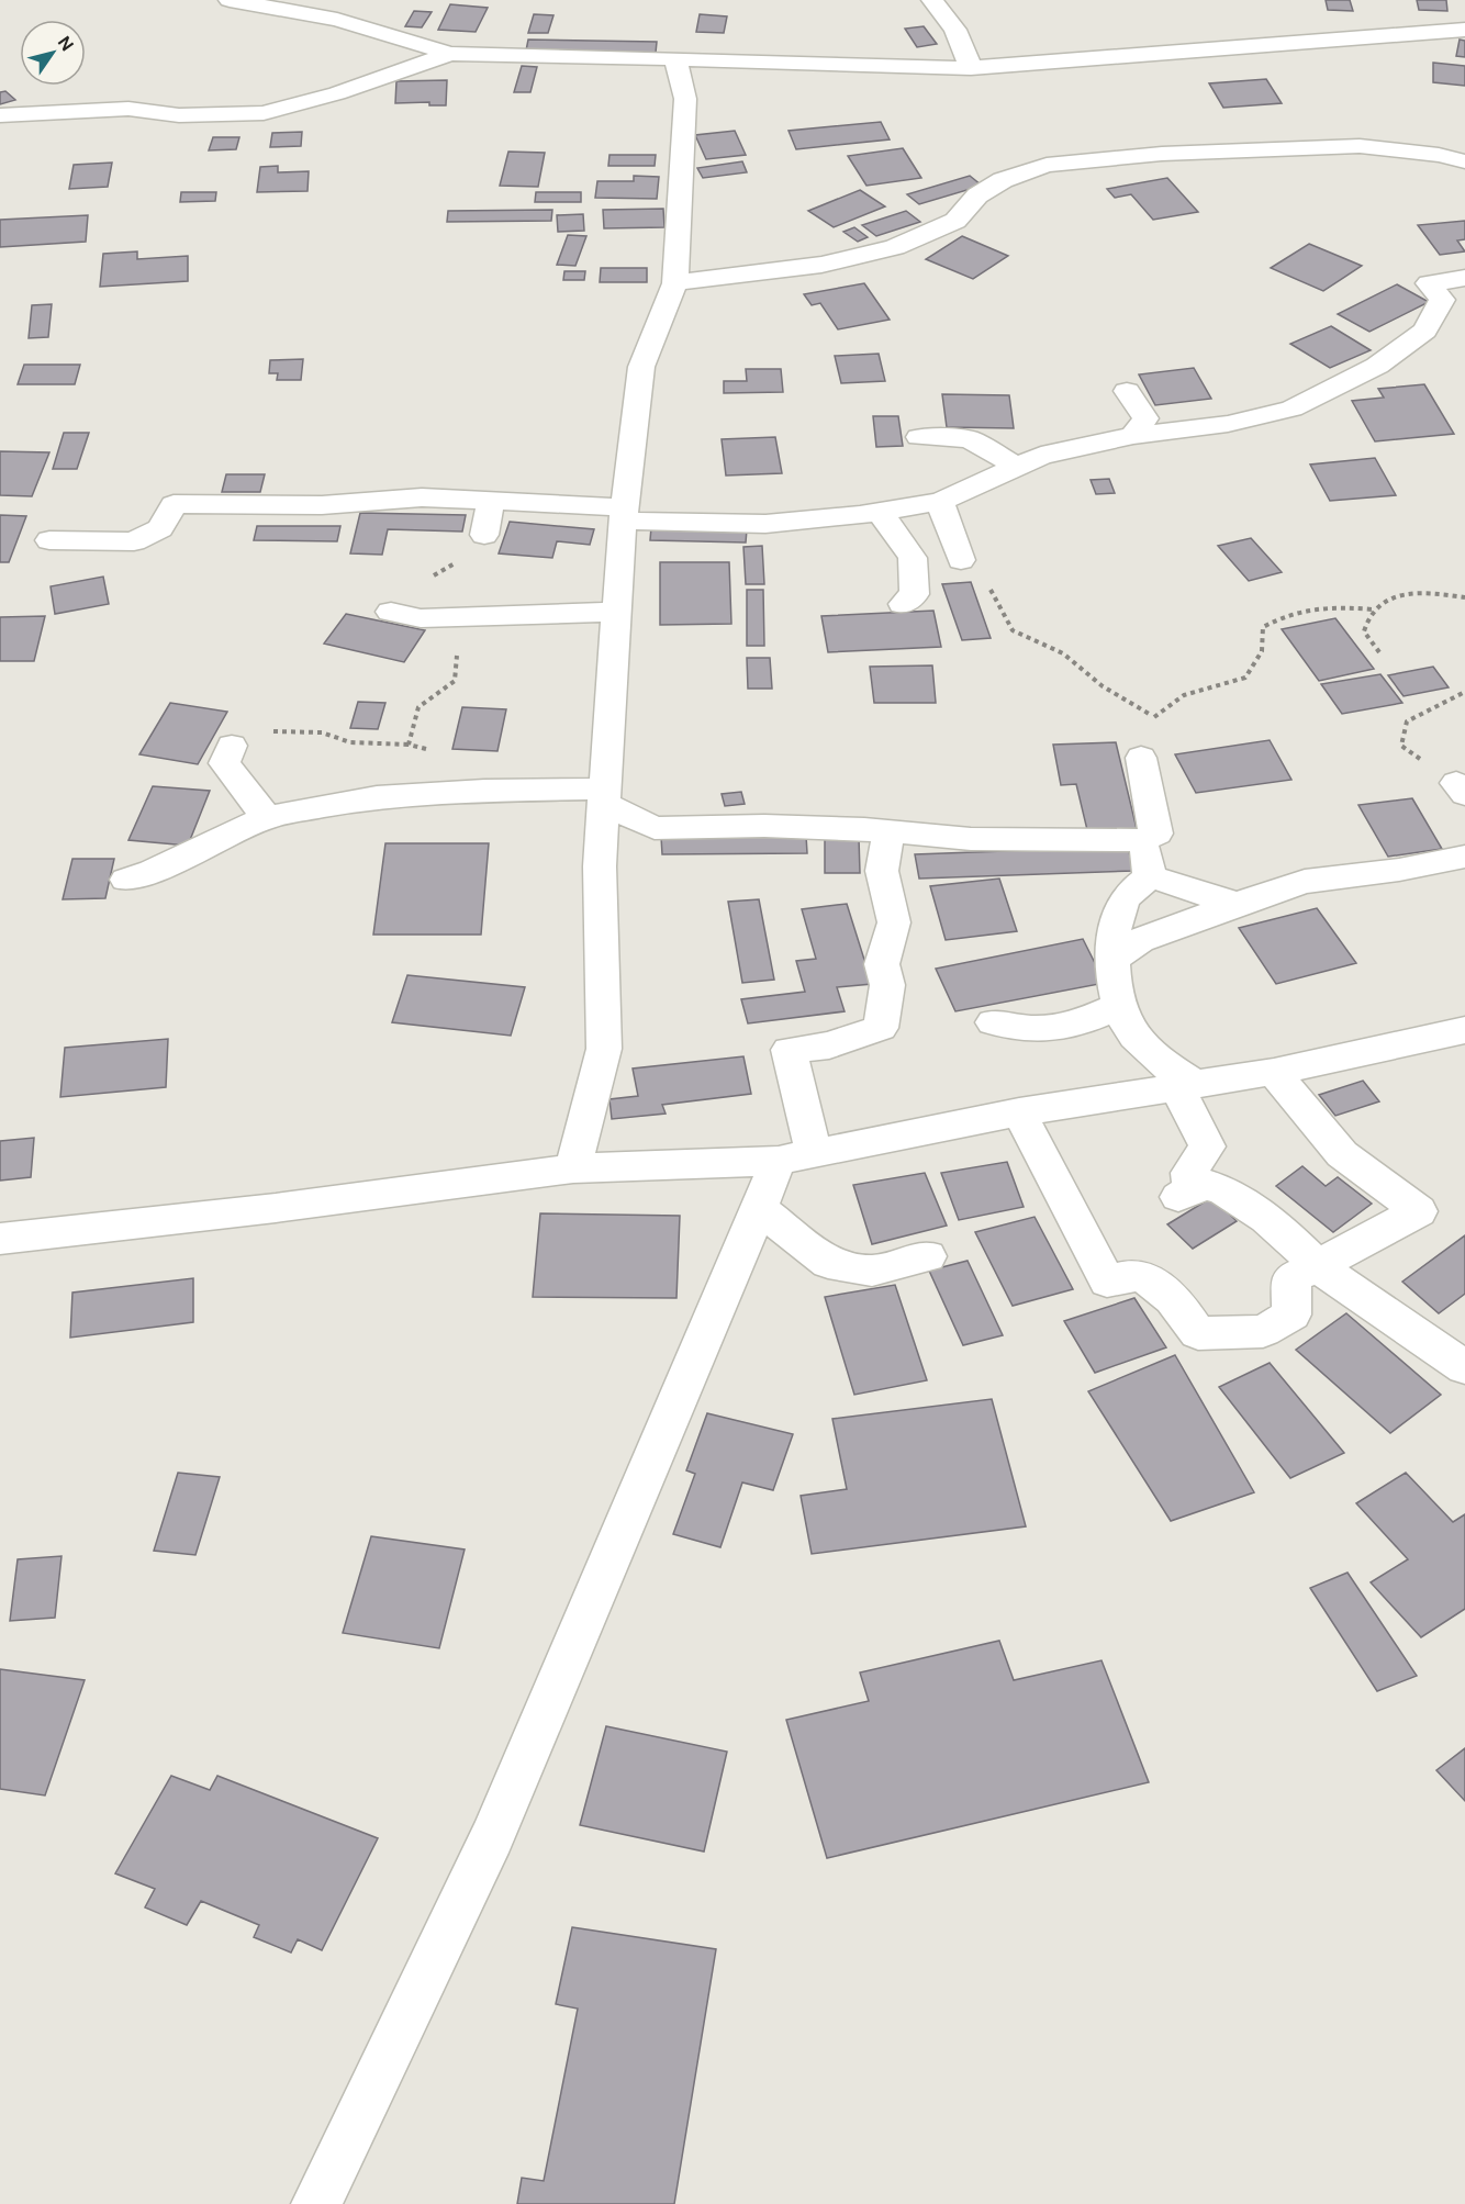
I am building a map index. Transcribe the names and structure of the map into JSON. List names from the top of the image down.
{
  "north": "top right"
}
